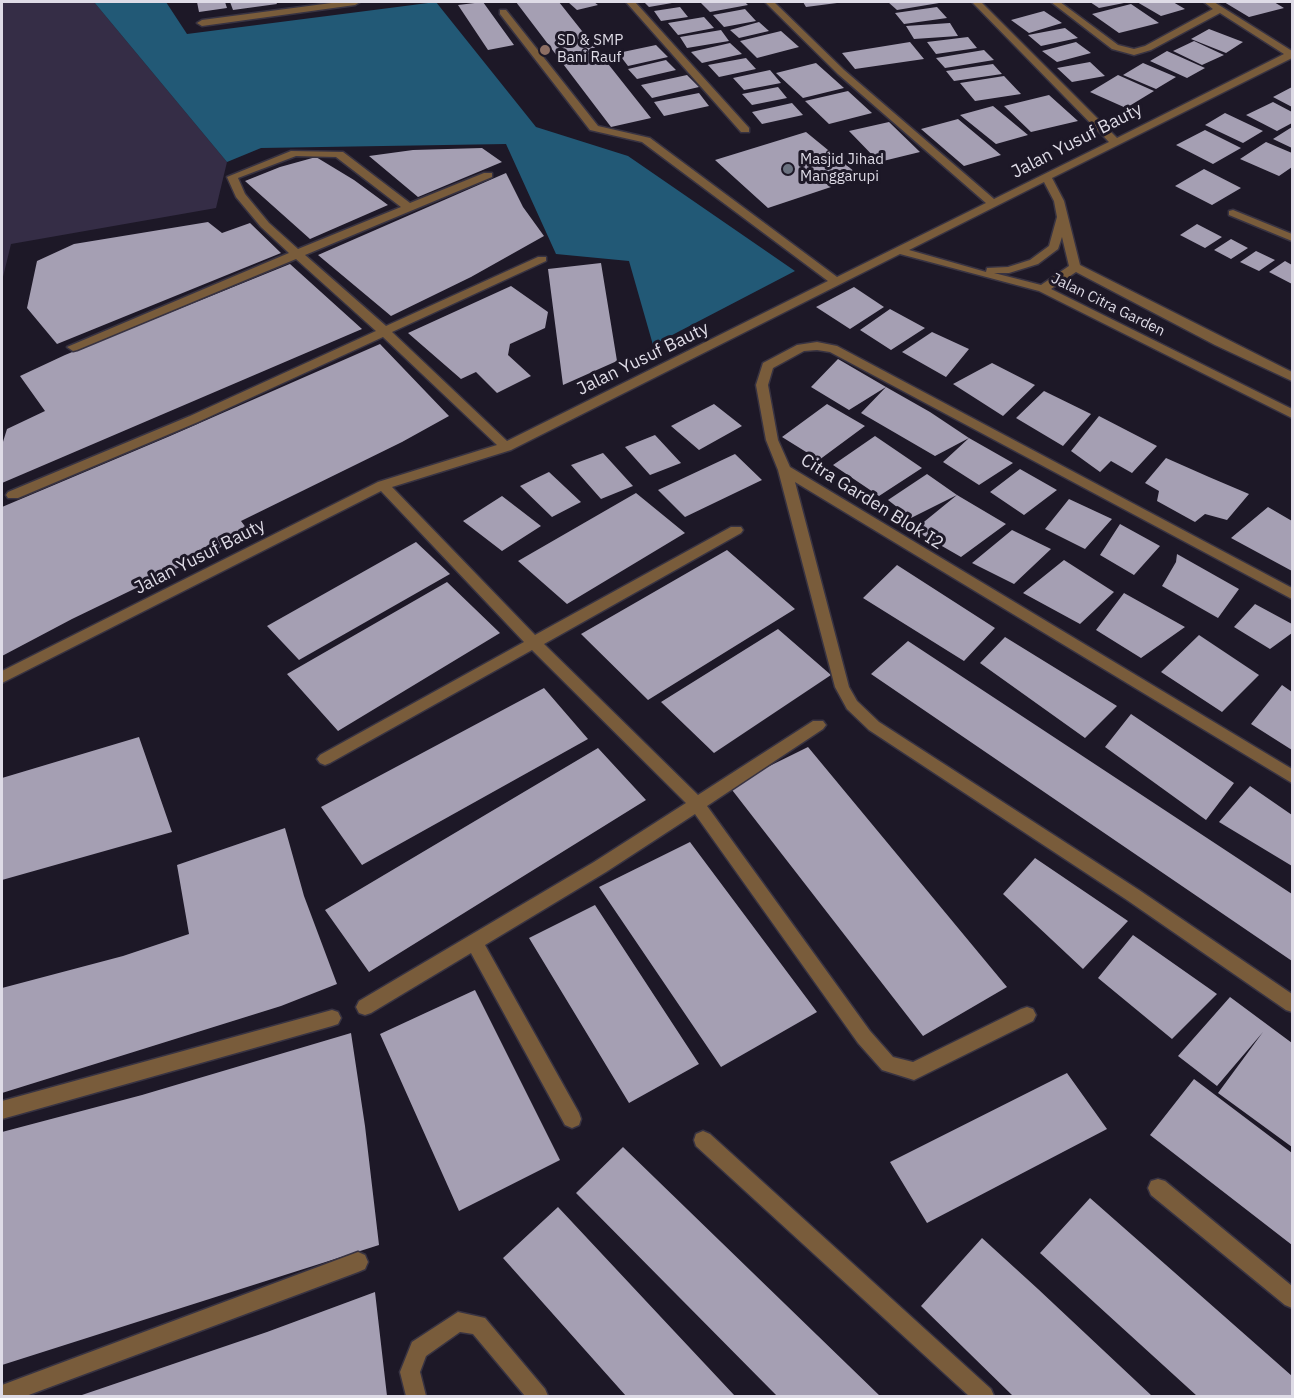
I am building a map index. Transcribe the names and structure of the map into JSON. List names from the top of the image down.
{
  "streets": {
    "street": ["Jalan Yusuf Bauty", "Jalan Citra Garden", "Citra Garden Blok I2"]
  },
  "crossings": [
    ["Jalan Yusuf Bauty", "Jalan Citra Garden"]
  ],
  "places": ["SD & SMP Bani Rauf", "Masjid Jihad Manggarupi"]
}
